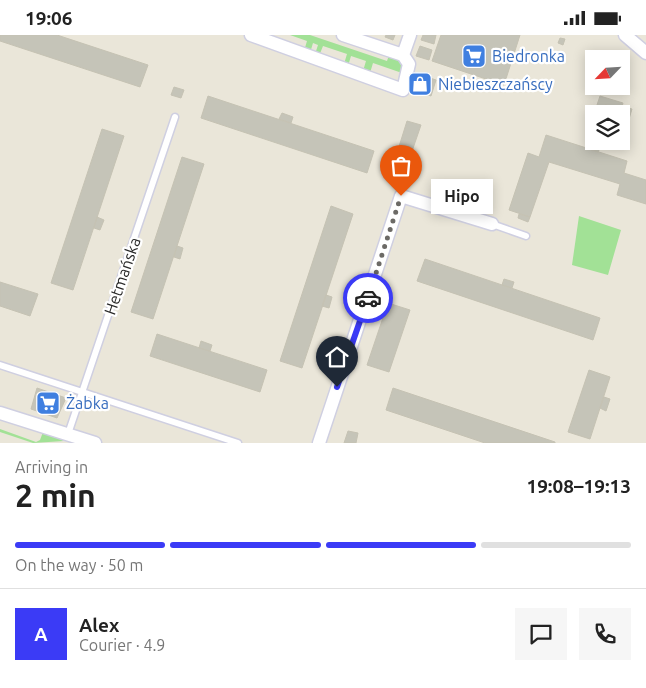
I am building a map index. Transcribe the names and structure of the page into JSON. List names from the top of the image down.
{
  "streets": {
    "lane": ["Hetmańska"]
  },
  "places": {
    "supermarket": ["Biedronka", "Żabka"],
    "shop": ["Niebieszczańscy"],
    "other": ["Hipo"]
  },
  "north": "bottom left",
  "page": {
    "status": "19:06",
    "bubble": "Hipo",
    "heading": ["2 min", "Arriving in", "19:08–19:13"],
    "panel": ["Alex", "Courier · 4.9"],
    "bar": "On the way · 50 m",
    "round": "A"
  }
}
